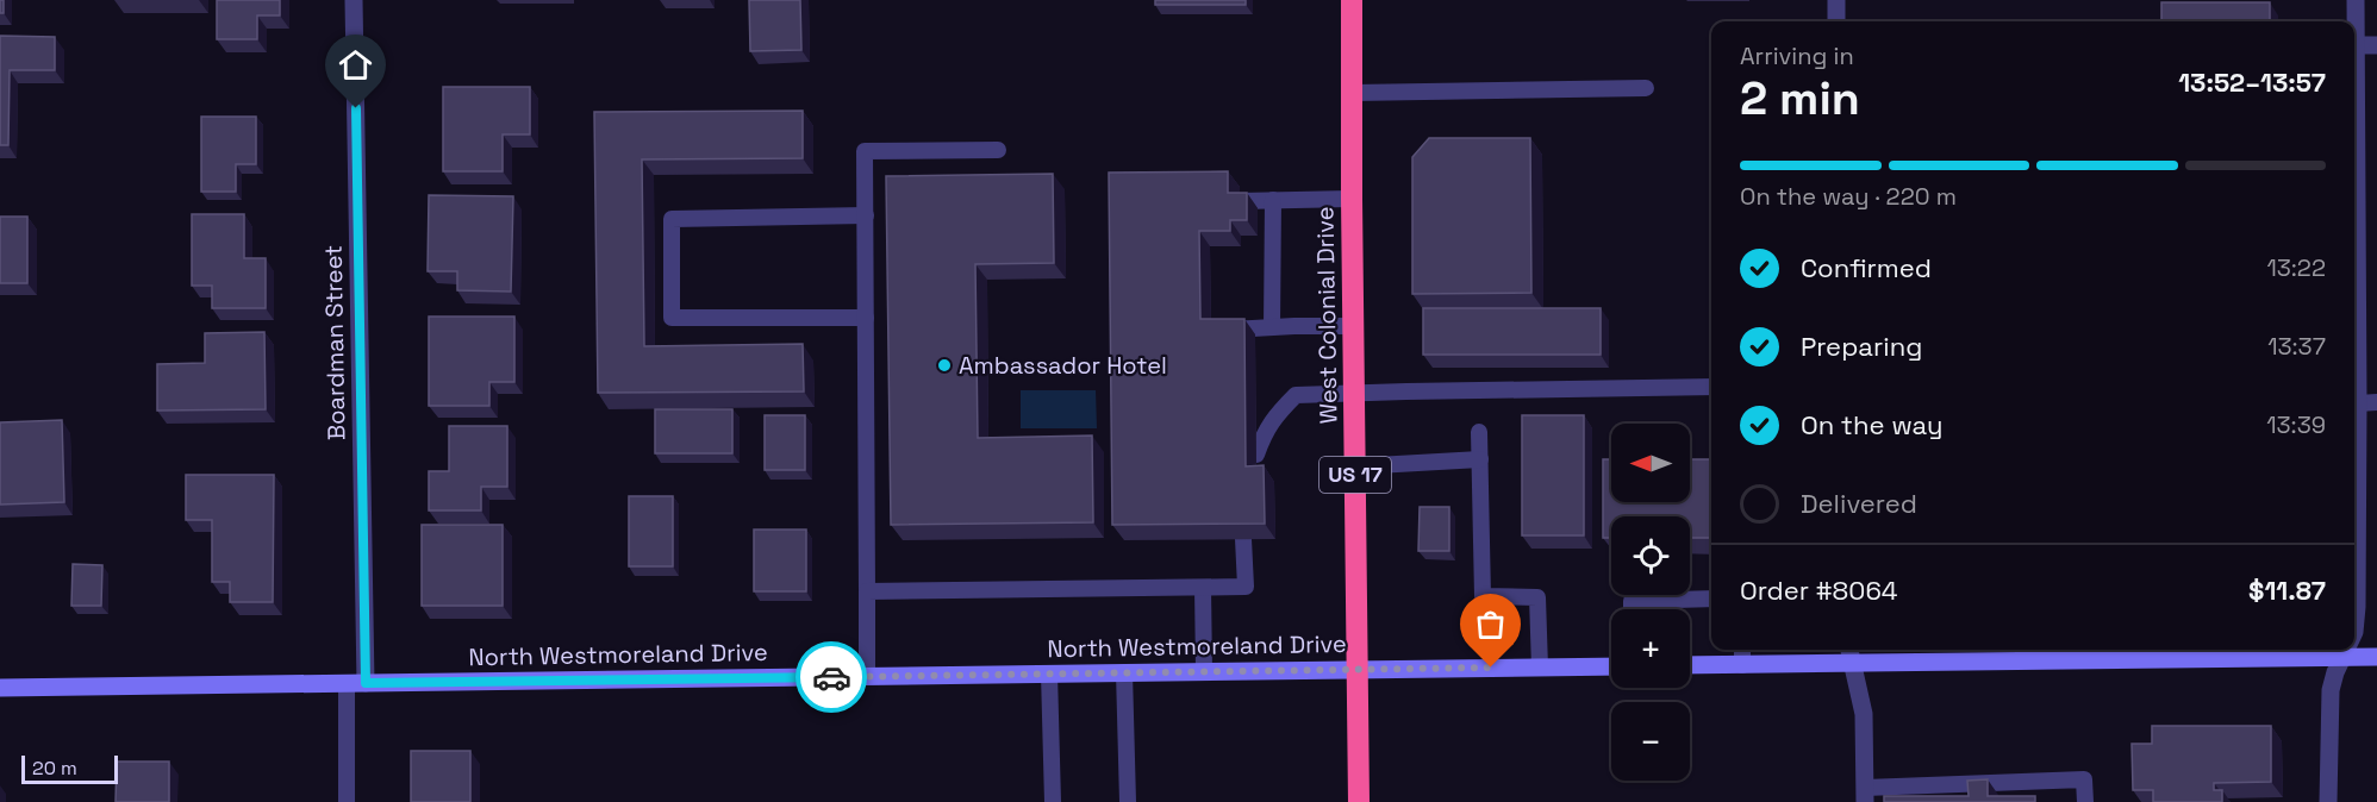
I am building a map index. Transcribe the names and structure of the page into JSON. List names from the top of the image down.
{
  "streets": {
    "highway": ["West Colonial Drive", "US 17"],
    "street": ["Boardman Street", "North Westmoreland Drive"]
  },
  "crossings": [
    ["West Colonial Drive", "North Westmoreland Drive"],
    ["Boardman Street", "North Westmoreland Drive"]
  ],
  "places": ["Ambassador Hotel"],
  "scale_bar": "20 m",
  "north": "left",
  "page": {
    "heading": ["2 min", "Arriving in", "13:52–13:57"],
    "panel": ["Order #8064", "$11.87"],
    "bar": "On the way · 220 m",
    "list": [
      ["Confirmed", "13:22"],
      ["Preparing", "13:37"],
      ["On the way", "13:39"],
      "Delivered"
    ],
    "map_buttons": ["+", "−"],
    "scale": "20 m"
  }
}
